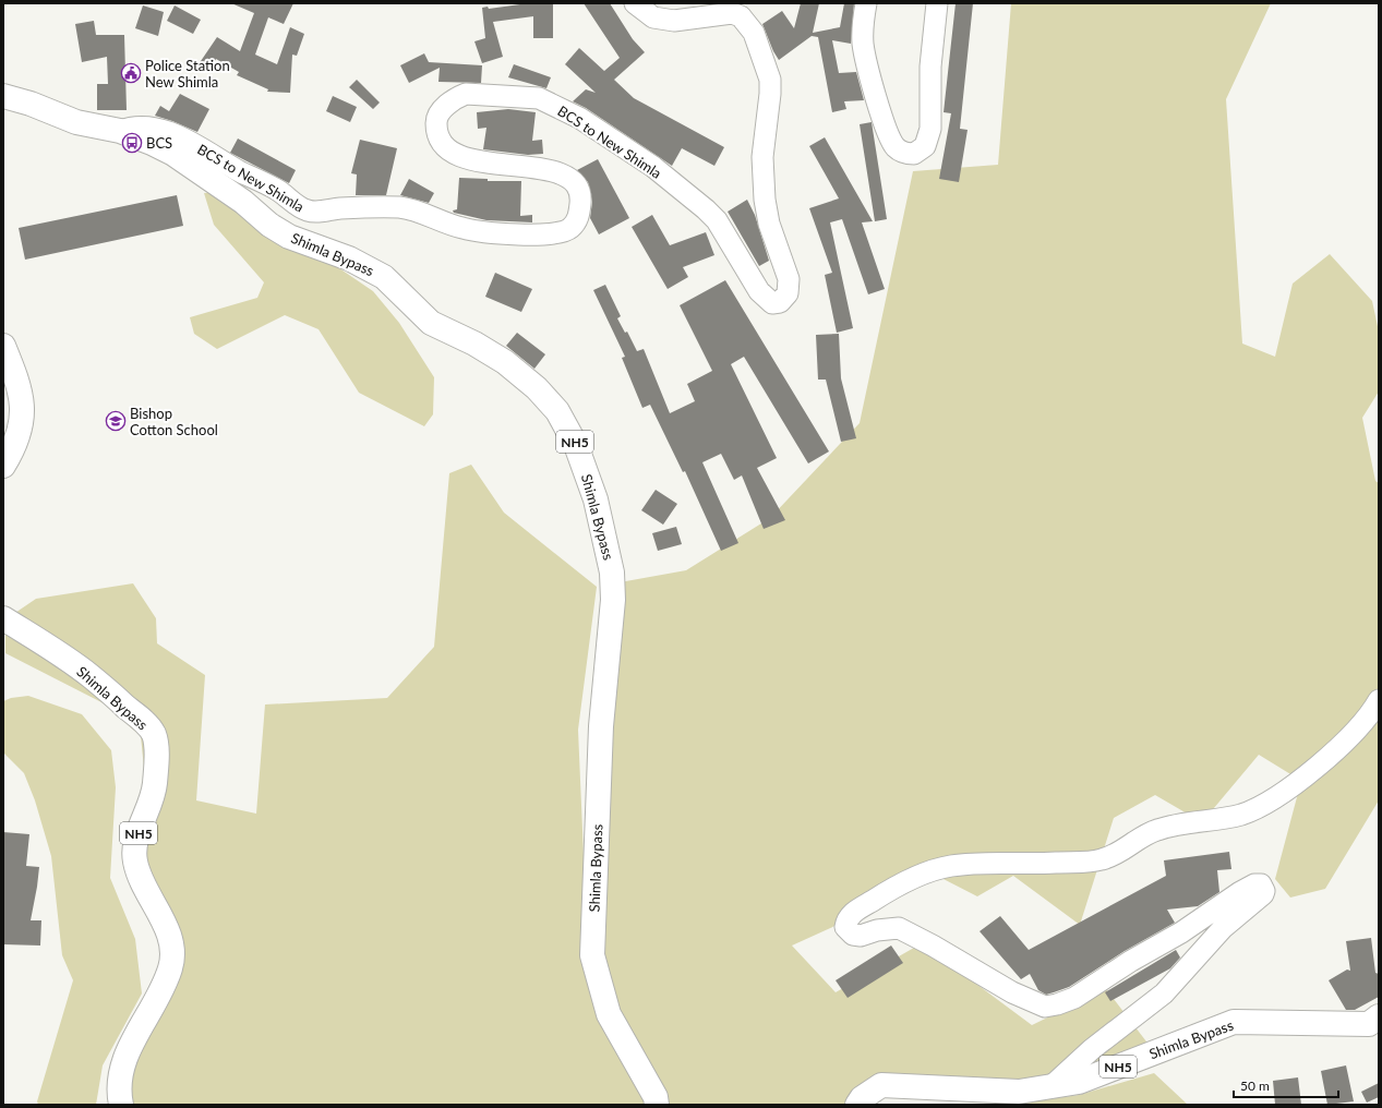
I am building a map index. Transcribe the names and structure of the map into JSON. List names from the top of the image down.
{
  "streets": {
    "highway": ["Shimla Bypass", "NH5"],
    "street": ["BCS to New Shimla"]
  },
  "crossings": [
    ["BCS to New Shimla", "Shimla Bypass"]
  ],
  "places": {
    "public building": ["Police Station New Shimla"],
    "bus stop": ["BCS"],
    "school or university": ["Bishop Cotton School"]
  },
  "scale_bar": "50 m"
}
